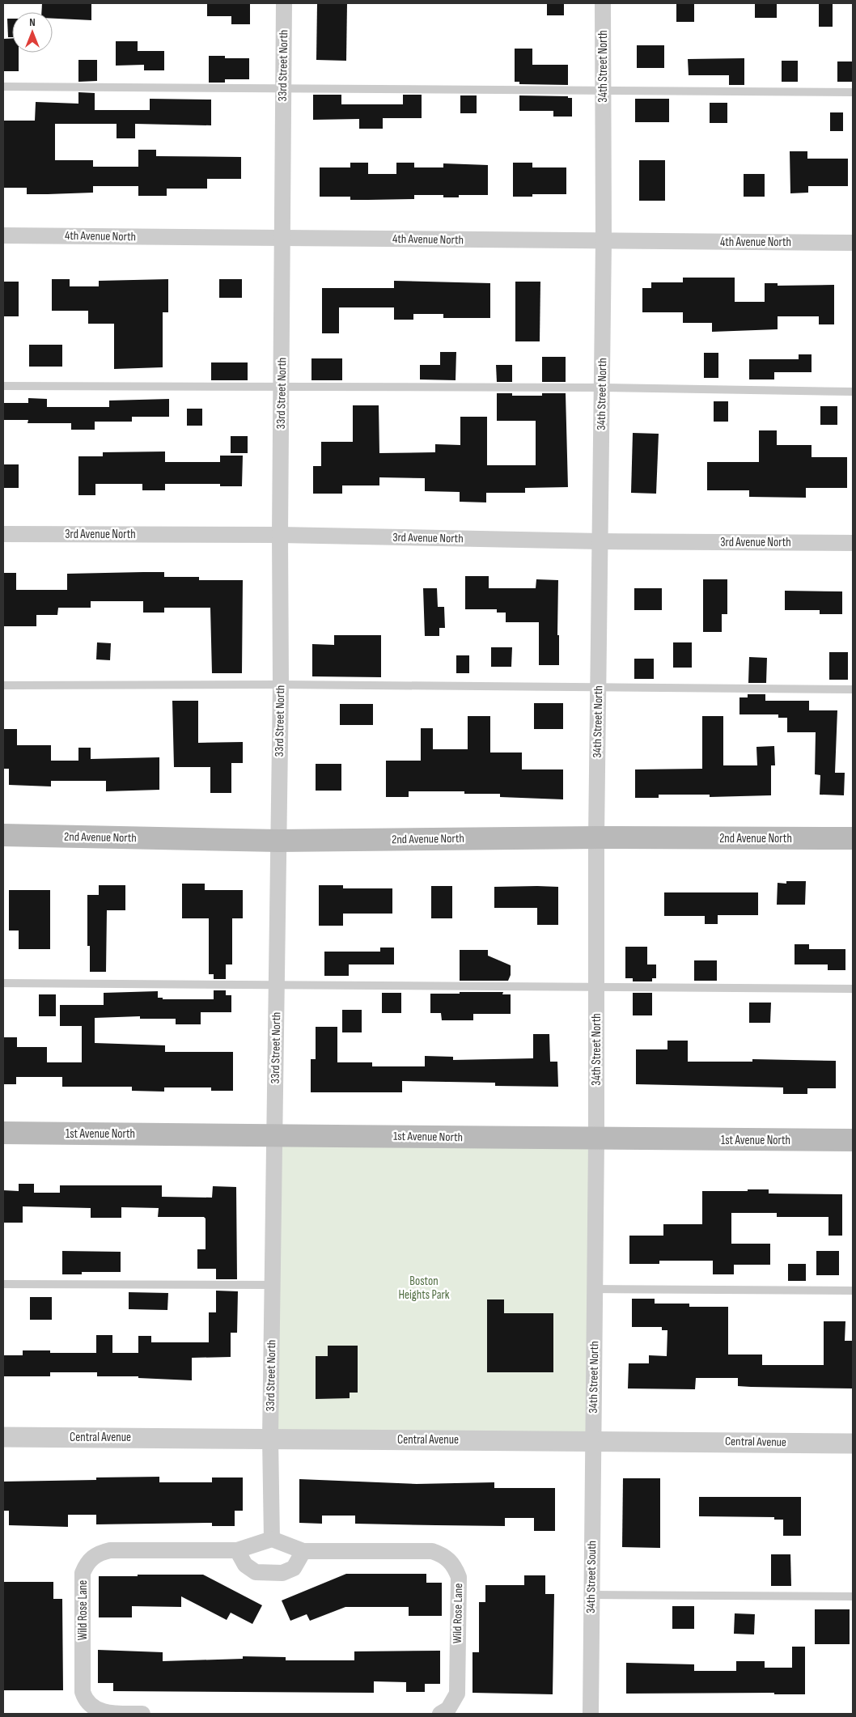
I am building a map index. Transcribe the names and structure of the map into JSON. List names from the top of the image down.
{
  "streets": {
    "main road": ["2nd Avenue North", "1st Avenue North"],
    "street": [
      "33rd Street North",
      "34th Street North",
      "4th Avenue North",
      "3rd Avenue North",
      "Central Avenue",
      "34th Street South",
      "Wild Rose Lane"
    ]
  },
  "crossings": [
    ["33rd Street North", "4th Avenue North"],
    ["33rd Street North", "3rd Avenue North"],
    ["33rd Street North", "2nd Avenue North"],
    ["33rd Street North", "1st Avenue North"],
    ["33rd Street North", "Central Avenue"],
    ["34th Street North", "4th Avenue North"],
    ["34th Street North", "3rd Avenue North"],
    ["34th Street North", "2nd Avenue North"],
    ["34th Street North", "1st Avenue North"],
    ["34th Street North", "Central Avenue"],
    ["34th Street North", "34th Street South"],
    ["Central Avenue", "34th Street South"]
  ],
  "parks": ["Boston Heights Park"],
  "north": "top"
}
